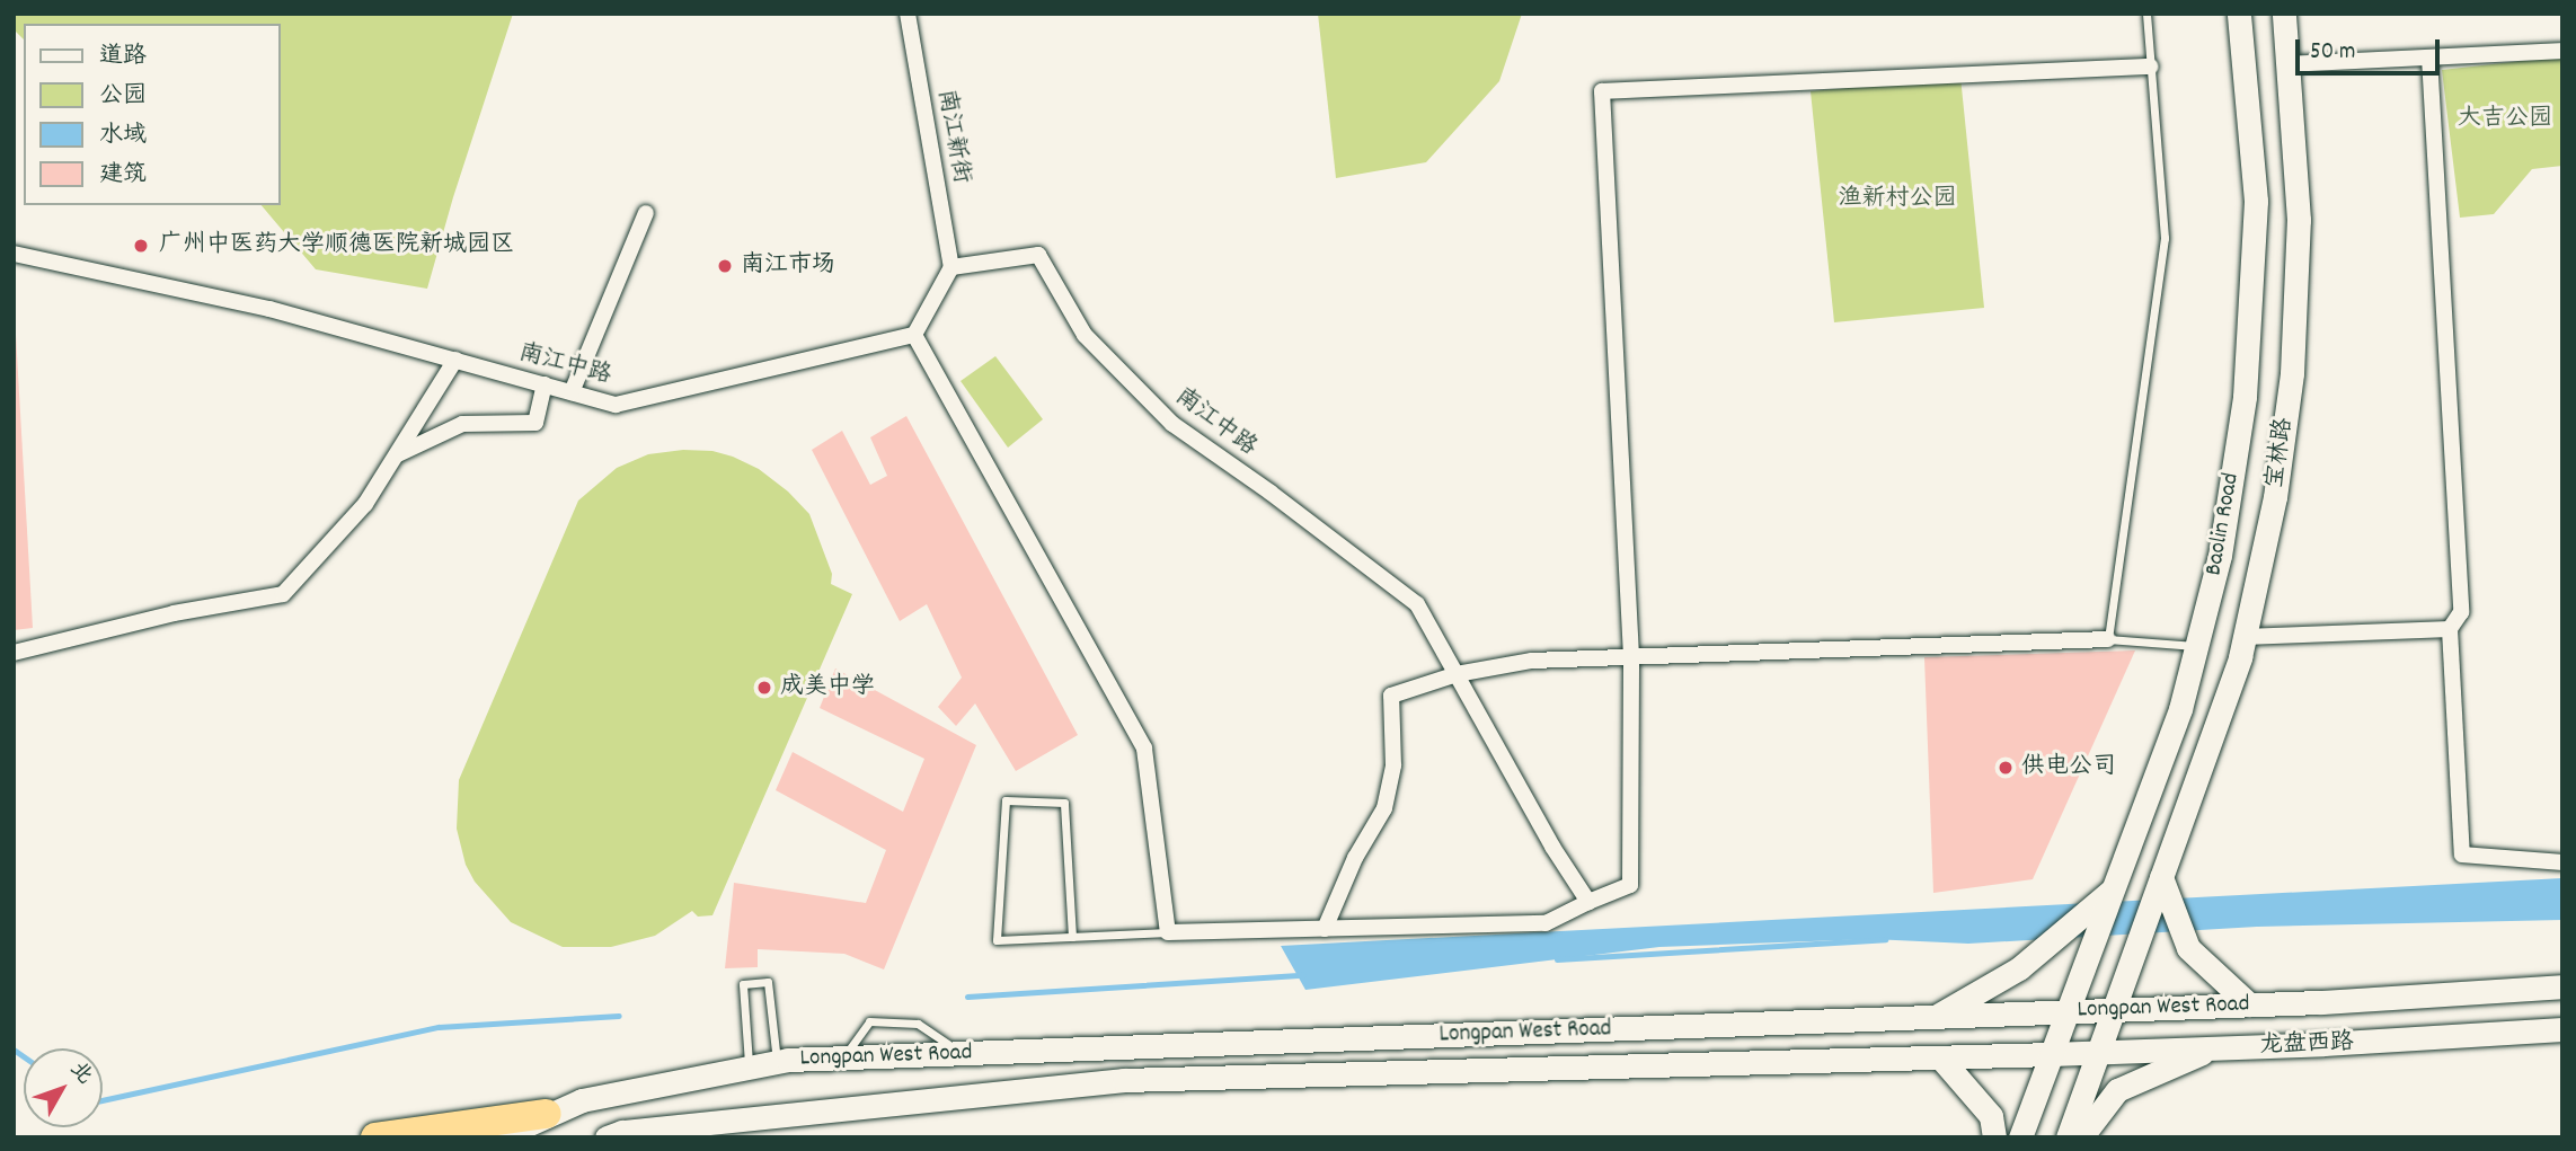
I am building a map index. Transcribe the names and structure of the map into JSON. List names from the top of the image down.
{
  "streets": {
    "street": [
      "南江新街",
      "南江中路",
      "宝林路",
      "Baolin Road",
      "Longpan West Road",
      "龙盘西路"
    ]
  },
  "crossings": [
    ["南江新街", "南江中路"],
    ["宝林路", "Longpan West Road"],
    ["宝林路", "龙盘西路"],
    ["Baolin Road", "Longpan West Road"],
    ["Baolin Road", "龙盘西路"],
    ["Longpan West Road", "龙盘西路"]
  ],
  "parks": ["大吉公园", "渔新村公园"],
  "places": [
    "广州中医药大学顺德医院新城园区",
    "南江市场",
    "成美中学",
    "供电公司"
  ],
  "legend": [
    "道路",
    "公园",
    "水域",
    "建筑"
  ],
  "scale_bar": "50 m",
  "north": "top right"
}
